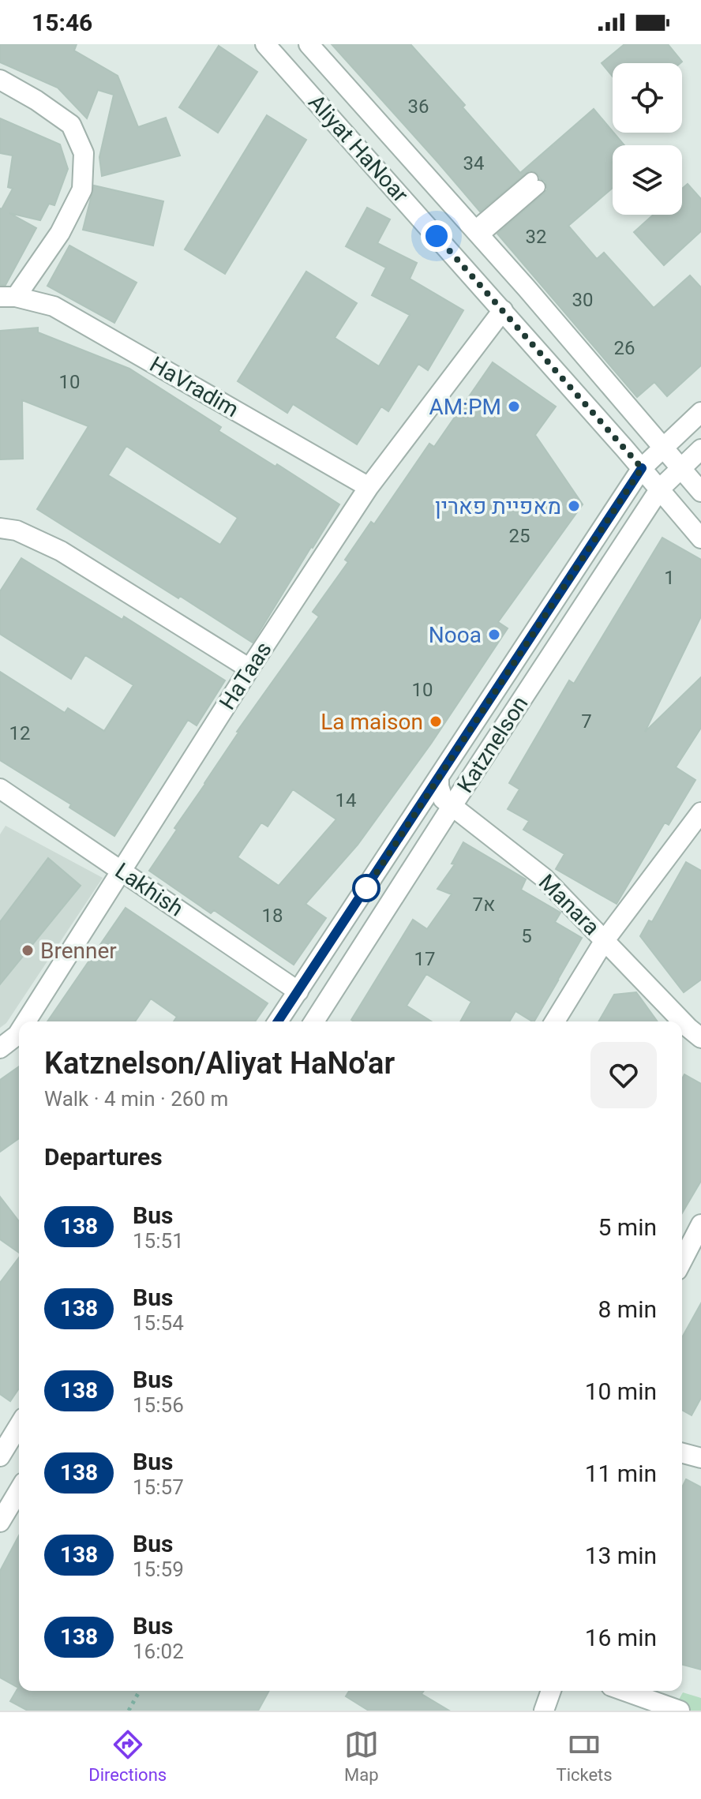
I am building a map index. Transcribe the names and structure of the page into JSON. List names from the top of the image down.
{
  "streets": {
    "street": [
      "Aliyat HaNoar",
      "HaVradim",
      "HaTaas",
      "Katznelson",
      "Lakhish",
      "Manara"
    ]
  },
  "crossings": [
    ["Aliyat HaNoar", "HaTaas"],
    ["Aliyat HaNoar", "Katznelson"],
    ["HaVradim", "HaTaas"],
    ["HaTaas", "Lakhish"],
    ["Katznelson", "Lakhish"],
    ["Katznelson", "Manara"]
  ],
  "places": [
    "AM:PM",
    "מאפיית פארין",
    "Nooa",
    "La maison",
    "Brenner"
  ],
  "lines": ["bus line 138"],
  "house_numbers": [
    "36",
    "34",
    "32",
    "30",
    "26",
    "10",
    "25",
    "1",
    "10",
    "7",
    "12",
    "14",
    "7א",
    "18",
    "5",
    "17"
  ],
  "page": {
    "status": "15:46",
    "heading": [
      ["Katznelson/Aliyat HaNo'ar", "Walk · 4 min · 260 m"],
      "Departures"
    ],
    "list": [
      {
        "mark": "138",
        "name": "Bus",
        "note": "15:51",
        "value": "5 min"
      },
      {
        "mark": "138",
        "name": "Bus",
        "note": "15:54",
        "value": "8 min"
      },
      {
        "mark": "138",
        "name": "Bus",
        "note": "15:56",
        "value": "10 min"
      },
      {
        "mark": "138",
        "name": "Bus",
        "note": "15:57",
        "value": "11 min"
      },
      {
        "mark": "138",
        "name": "Bus",
        "note": "15:59",
        "value": "13 min"
      },
      {
        "mark": "138",
        "name": "Bus",
        "note": "16:02",
        "value": "16 min"
      }
    ],
    "tabs": ["Directions", "Map", "Tickets"]
  }
}
